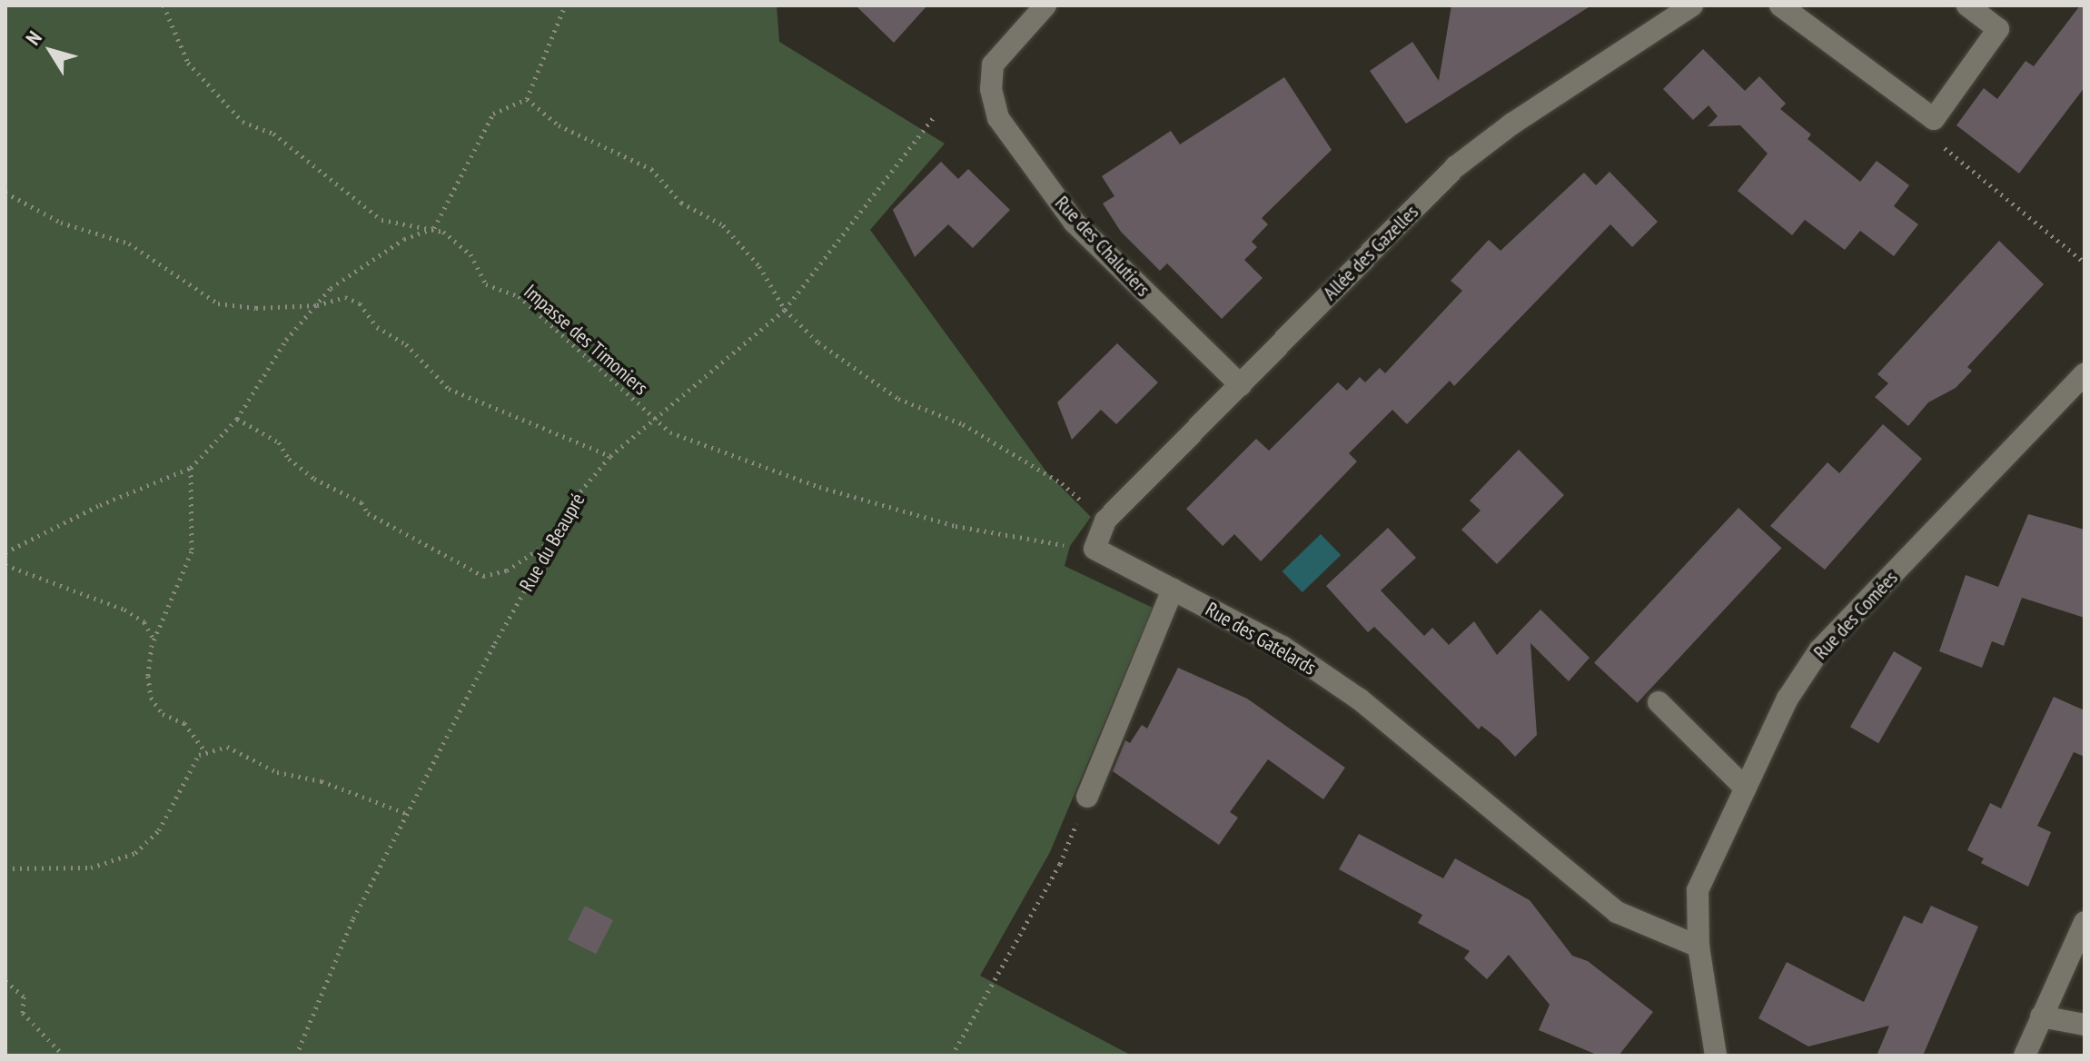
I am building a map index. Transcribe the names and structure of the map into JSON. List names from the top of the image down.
{
  "streets": {
    "street": [
      "Rue des Chalutiers",
      "Allée des Gazelles",
      "Rue des Comées",
      "Rue des Gatelards"
    ],
    "path": ["Impasse des Timoniers", "Rue du Beaupré"]
  },
  "crossings": [
    ["Rue des Chalutiers", "Allée des Gazelles"],
    ["Allée des Gazelles", "Rue des Gatelards"],
    ["Impasse des Timoniers", "Rue du Beaupré"],
    ["Rue des Comées", "Rue des Gatelards"]
  ],
  "north": "top left"
}
